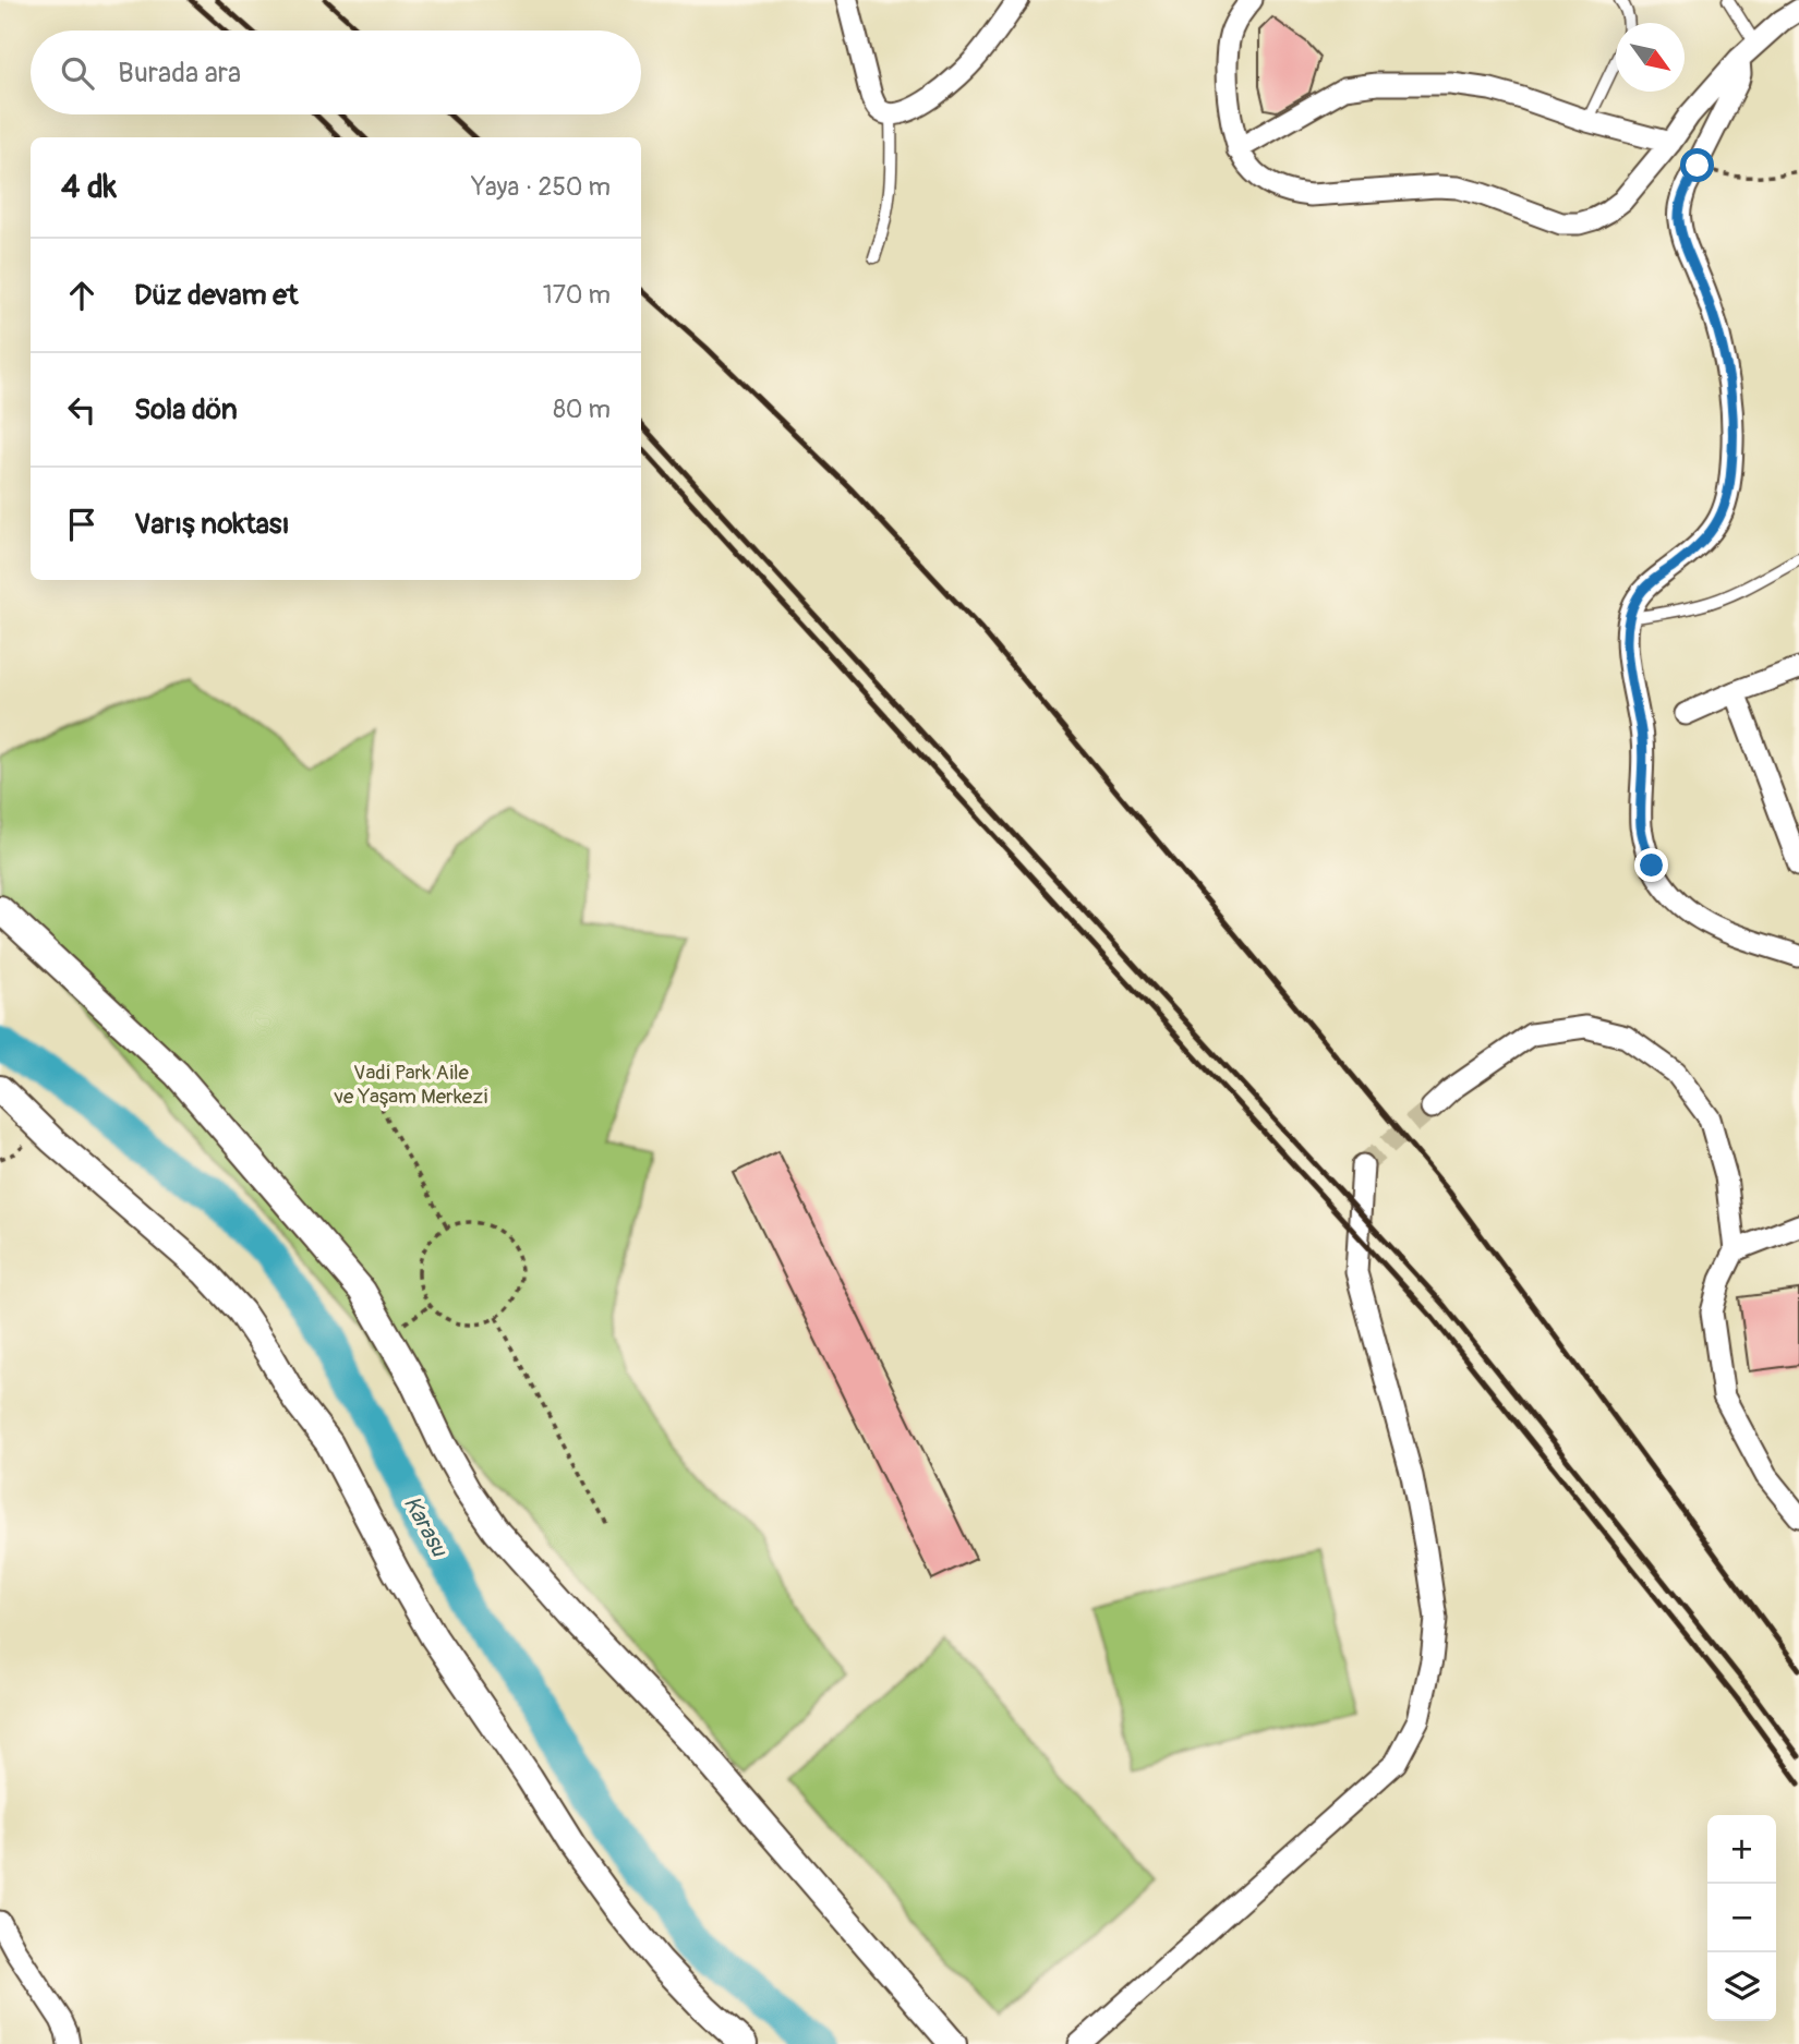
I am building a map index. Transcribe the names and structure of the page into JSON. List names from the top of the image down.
{
  "water": ["Karasu"],
  "parks": ["Vadi Park Aile ve Yaşam Merkezi"],
  "north": "bottom right",
  "page": {
    "search": "Burada ara",
    "heading": ["4 dk", "Yaya · 250 m"],
    "list": [
      ["Düz devam et", "170 m"],
      ["Sola dön", "80 m"],
      "Varış noktası"
    ],
    "map_buttons": ["+", "−"]
  }
}
